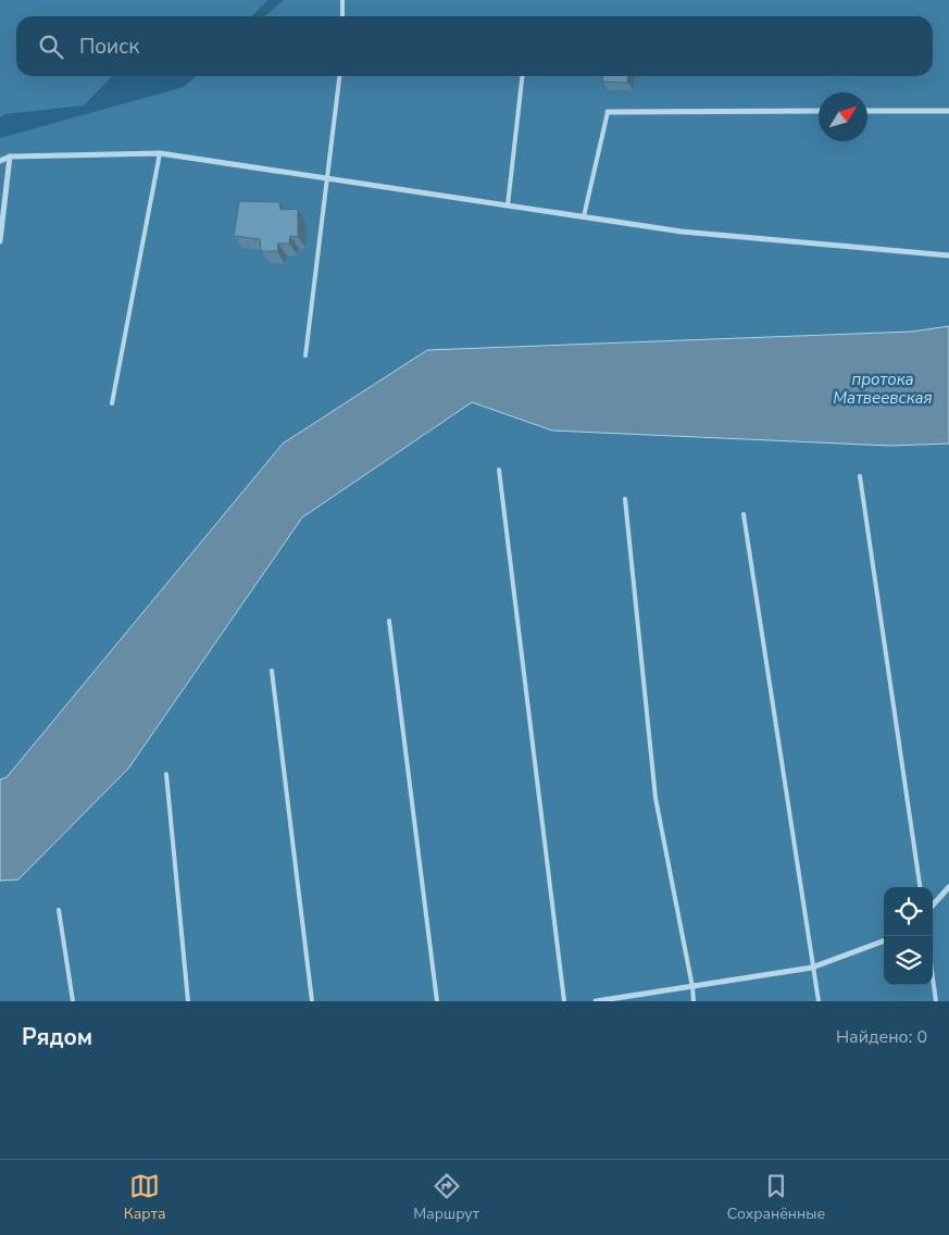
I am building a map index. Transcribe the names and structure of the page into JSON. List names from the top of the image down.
{
  "water": ["протока Матвеевская"],
  "north": "top right",
  "page": {
    "search": "Поиск",
    "heading": ["Рядом", "Найдено: 0"],
    "nav": ["Карта", "Маршрут", "Сохранённые"]
  }
}
